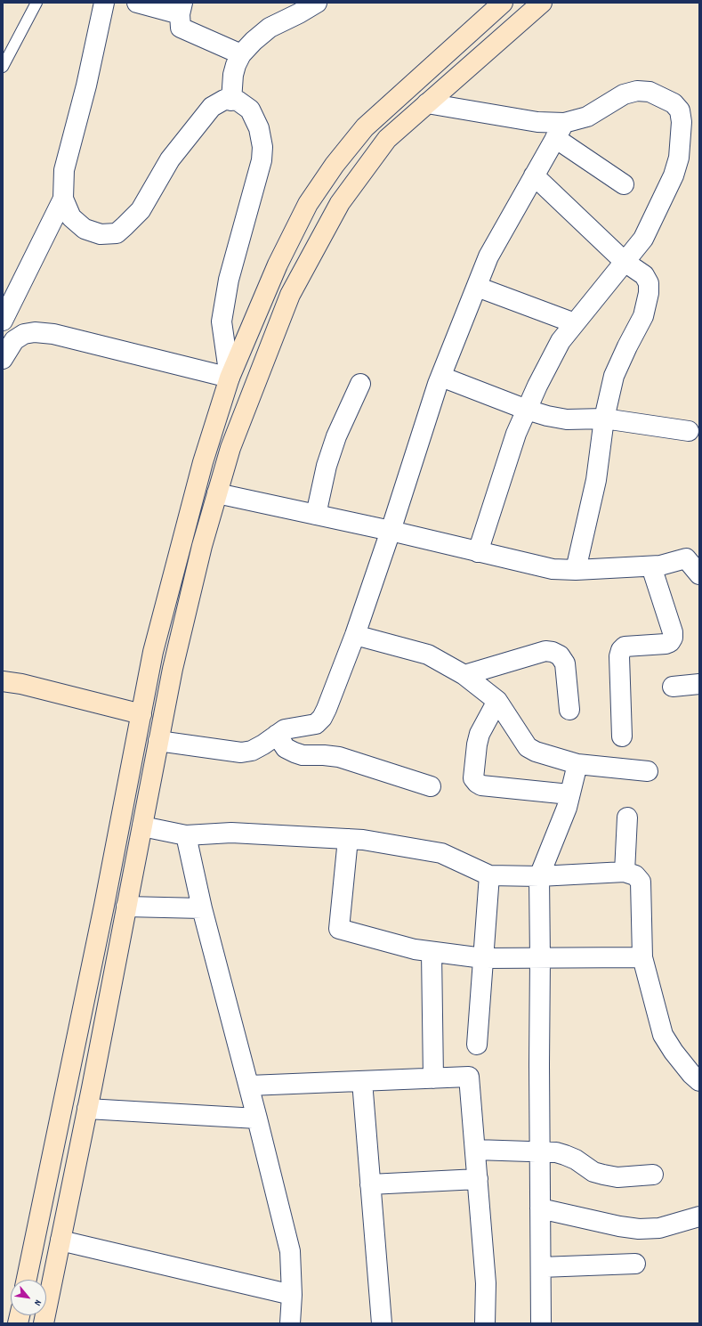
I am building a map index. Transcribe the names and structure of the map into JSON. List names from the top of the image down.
{
  "north": "bottom right"
}
